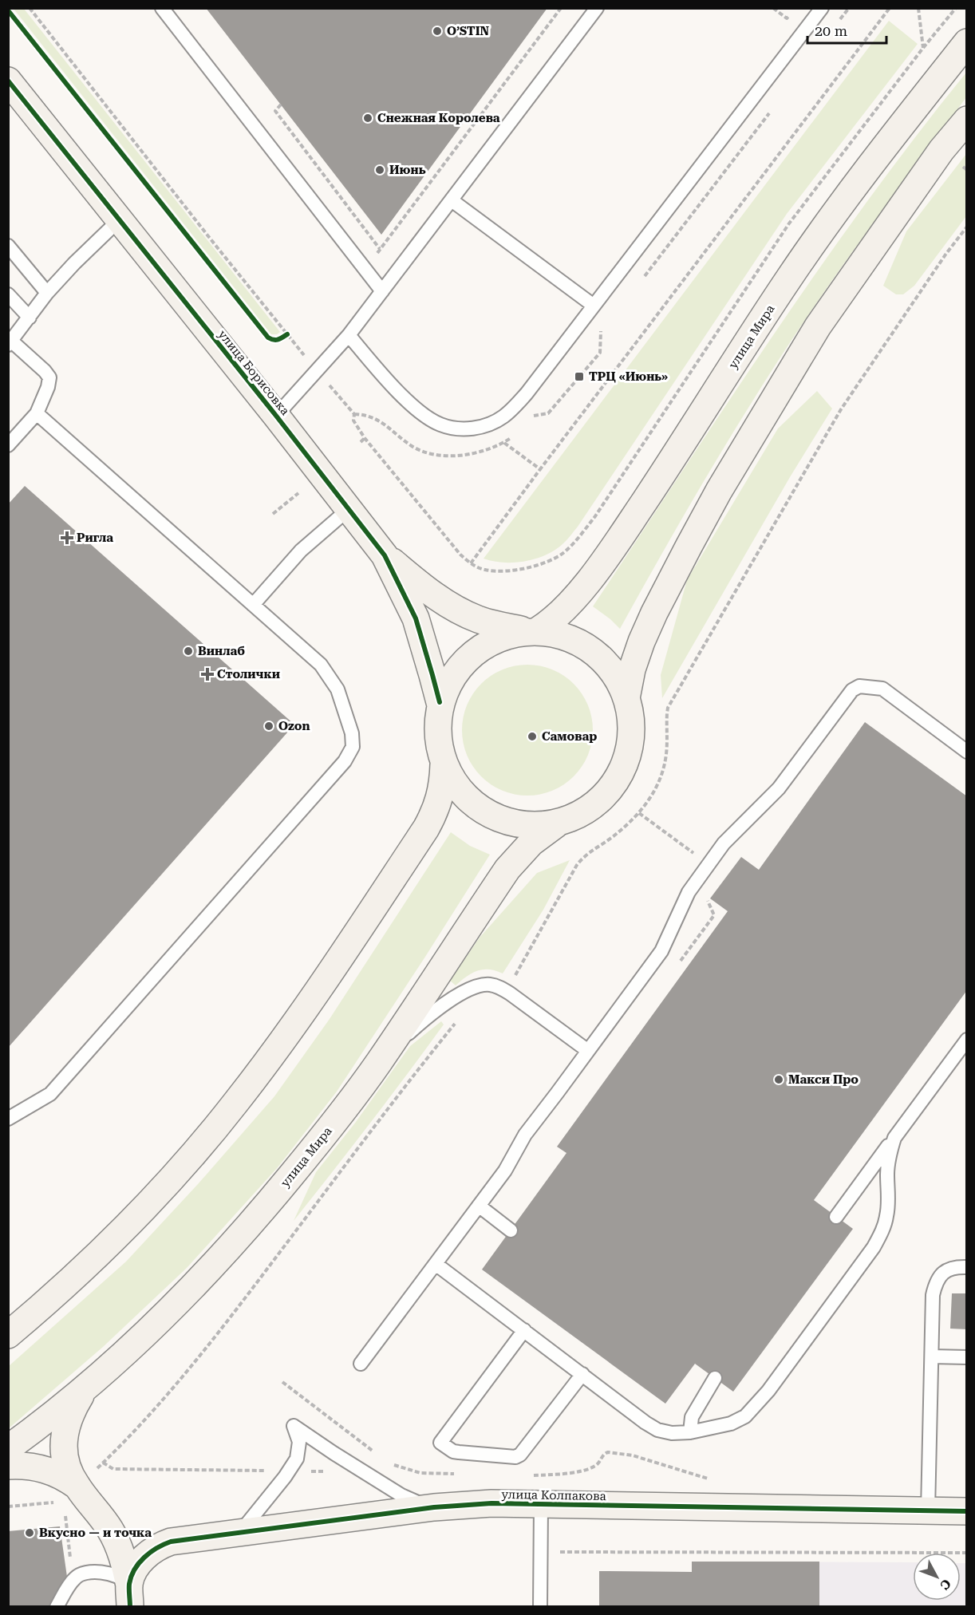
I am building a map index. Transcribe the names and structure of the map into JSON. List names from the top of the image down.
{
  "streets": {
    "main road": ["улица Мира", "улица Борисовка", "улица Колпакова"]
  },
  "crossings": [
    ["улица Мира", "улица Борисовка"]
  ],
  "places": {
    "other": [
      "O’STIN",
      "Снежная Королева",
      "Июнь",
      "Винлаб",
      "Ozon",
      "Самовар",
      "Макси Про",
      "Вкусно — и точка"
    ],
    "transit": ["ТРЦ «Июнь»"],
    "health": ["Ригла", "Столички"]
  },
  "scale_bar": "20 m",
  "north": "bottom right"
}
